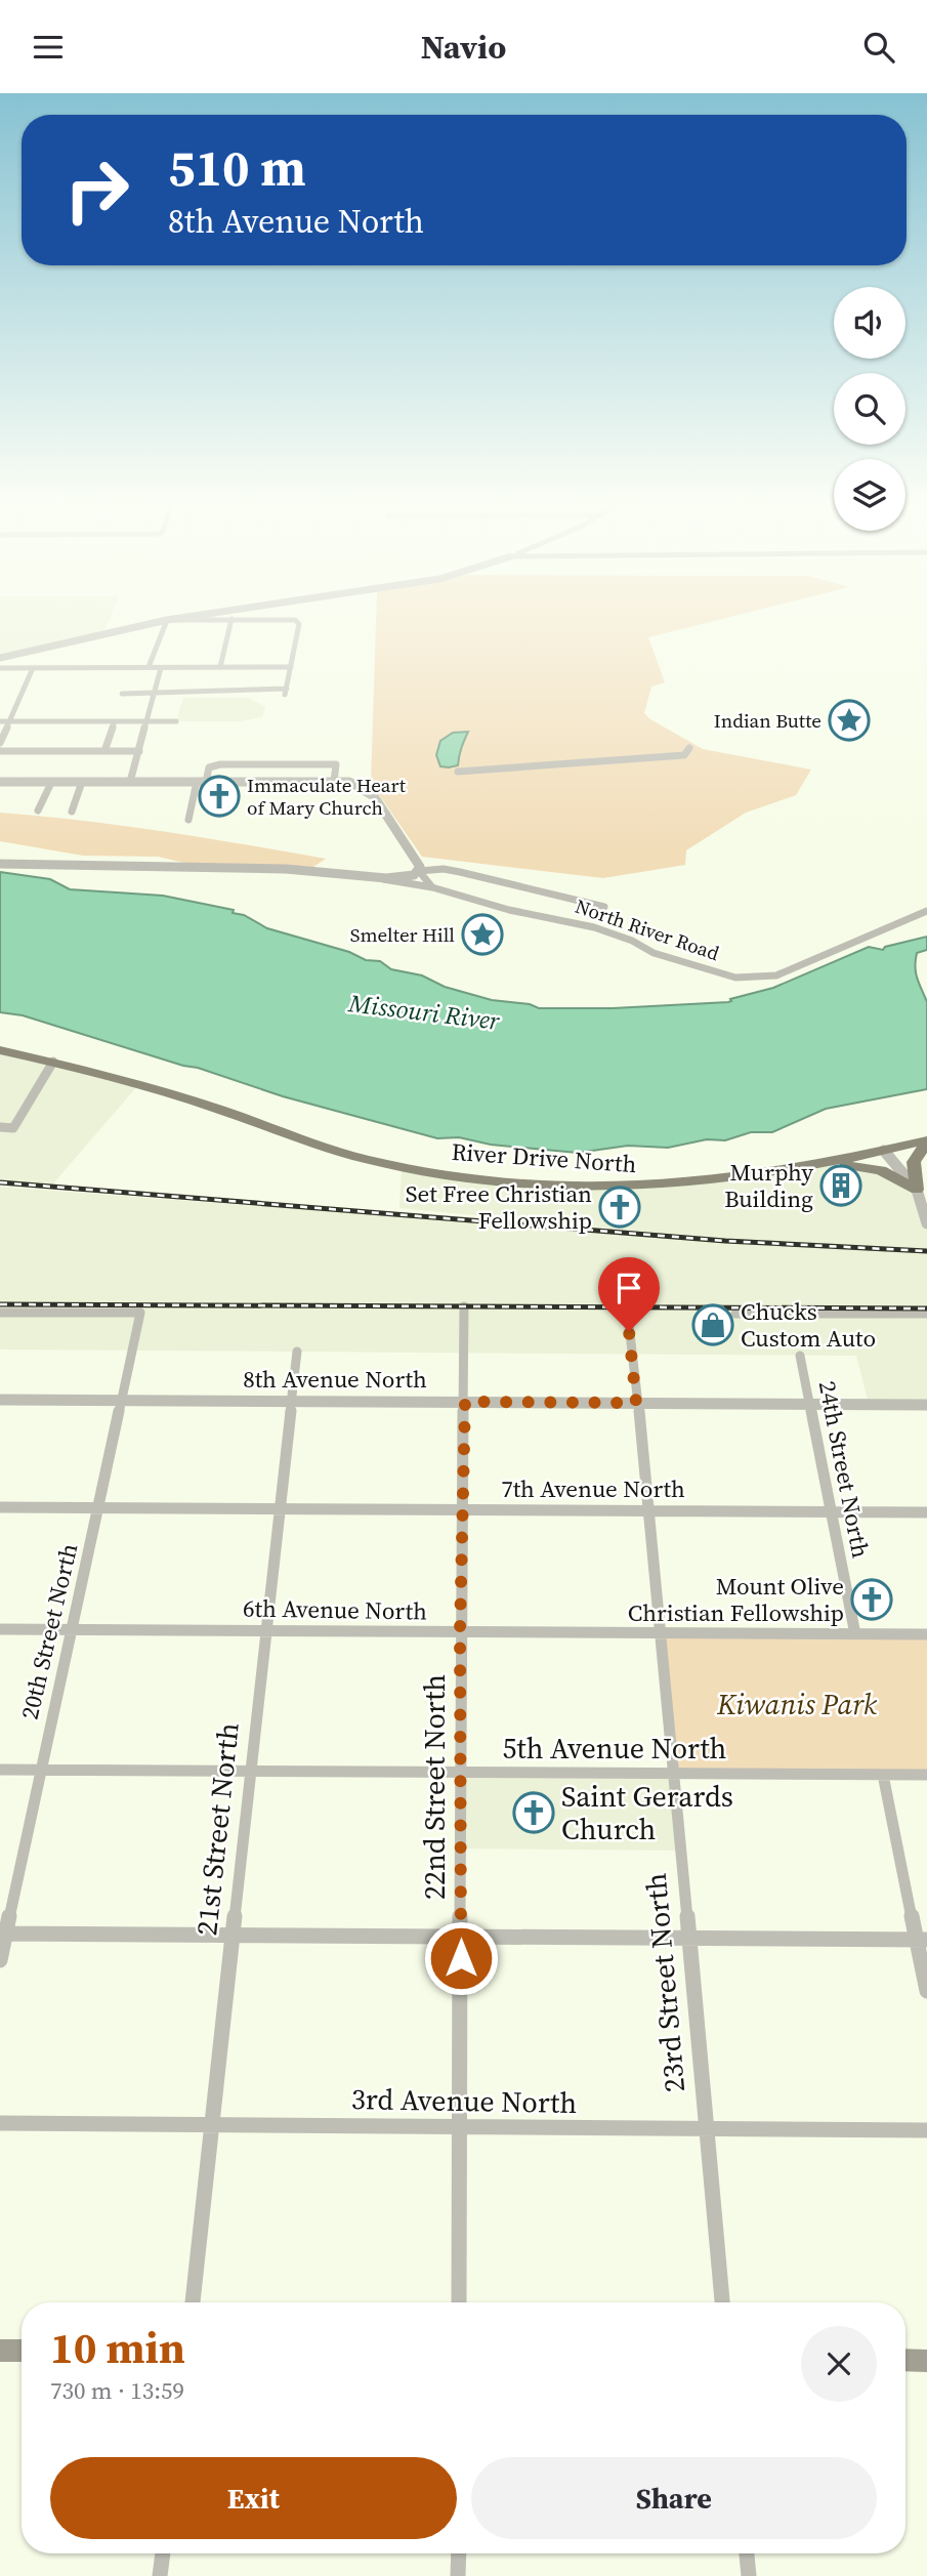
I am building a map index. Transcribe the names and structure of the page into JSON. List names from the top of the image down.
{
  "streets": {
    "main road": ["River Drive North"],
    "street": [
      "North River Road",
      "8th Avenue North",
      "24th Street North",
      "7th Avenue North",
      "6th Avenue North",
      "20th Street North",
      "5th Avenue North",
      "22nd Street North",
      "21st Street North",
      "23rd Street North",
      "3rd Avenue North"
    ]
  },
  "crossings": [
    ["8th Avenue North", "24th Street North"],
    ["8th Avenue North", "20th Street North"],
    ["8th Avenue North", "22nd Street North"],
    ["8th Avenue North", "21st Street North"],
    ["8th Avenue North", "23rd Street North"],
    ["24th Street North", "7th Avenue North"],
    ["24th Street North", "6th Avenue North"],
    ["7th Avenue North", "20th Street North"],
    ["7th Avenue North", "22nd Street North"],
    ["7th Avenue North", "21st Street North"],
    ["7th Avenue North", "23rd Street North"],
    ["6th Avenue North", "20th Street North"],
    ["6th Avenue North", "22nd Street North"],
    ["6th Avenue North", "21st Street North"],
    ["6th Avenue North", "23rd Street North"],
    ["20th Street North", "5th Avenue North"],
    ["5th Avenue North", "22nd Street North"],
    ["5th Avenue North", "21st Street North"],
    ["5th Avenue North", "23rd Street North"],
    ["22nd Street North", "3rd Avenue North"],
    ["21st Street North", "3rd Avenue North"],
    ["23rd Street North", "3rd Avenue North"]
  ],
  "water": ["Missouri River"],
  "parks": ["Kiwanis Park"],
  "places": {
    "place": ["Indian Butte", "Smelter Hill"],
    "church": [
      "Immaculate Heart of Mary Church",
      "Set Free Christian Fellowship",
      "Mount Olive Christian Fellowship",
      "Saint Gerards Church"
    ],
    "building": ["Murphy Building"],
    "shop": ["Chucks Custom Auto"]
  },
  "page": {
    "header": "Navio",
    "turn": ["510 m", "8th Avenue North"],
    "heading": ["10 min", "730 m · 13:59"],
    "buttons": ["Exit", "Share"]
  }
}
